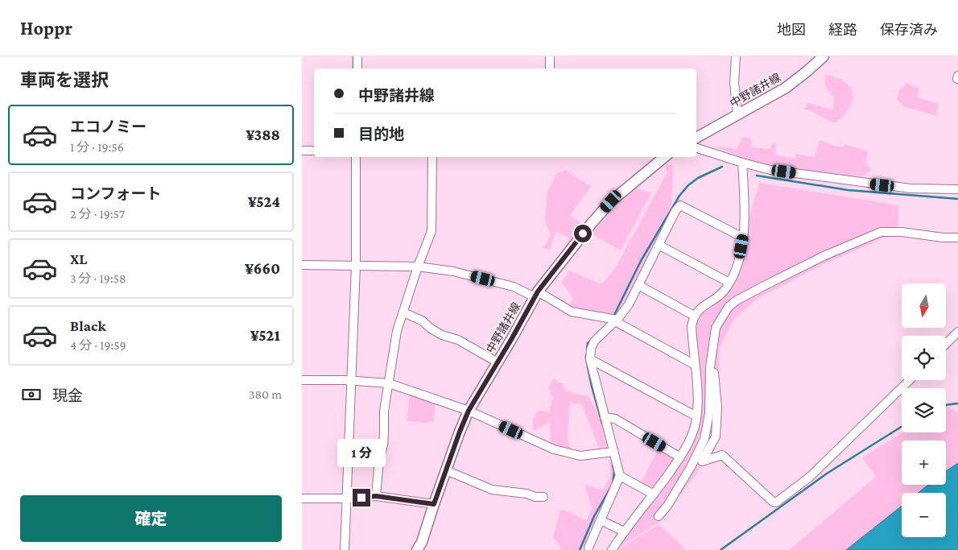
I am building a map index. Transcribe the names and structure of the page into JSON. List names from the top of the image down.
{
  "streets": {
    "main road": ["中野諸井線"]
  },
  "north": "bottom",
  "page": {
    "header": "Hoppr",
    "nav": ["地図", "経路", "保存済み"],
    "heading": "車両を選択",
    "banner": ["中野諸井線", "目的地"],
    "list": [
      {
        "name": "エコノミー",
        "note": "1 分 · 19:56",
        "value": "¥388"
      },
      {
        "name": "コンフォート",
        "note": "2 分 · 19:57",
        "value": "¥524"
      },
      {
        "name": "XL",
        "note": "3 分 · 19:58",
        "value": "¥660"
      },
      {
        "name": "Black",
        "note": "4 分 · 19:59",
        "value": "¥521"
      }
    ],
    "map_buttons": ["+", "−"],
    "pay": ["現金", "380 m"],
    "bubble": "1 分",
    "buttons": "確定"
  }
}
